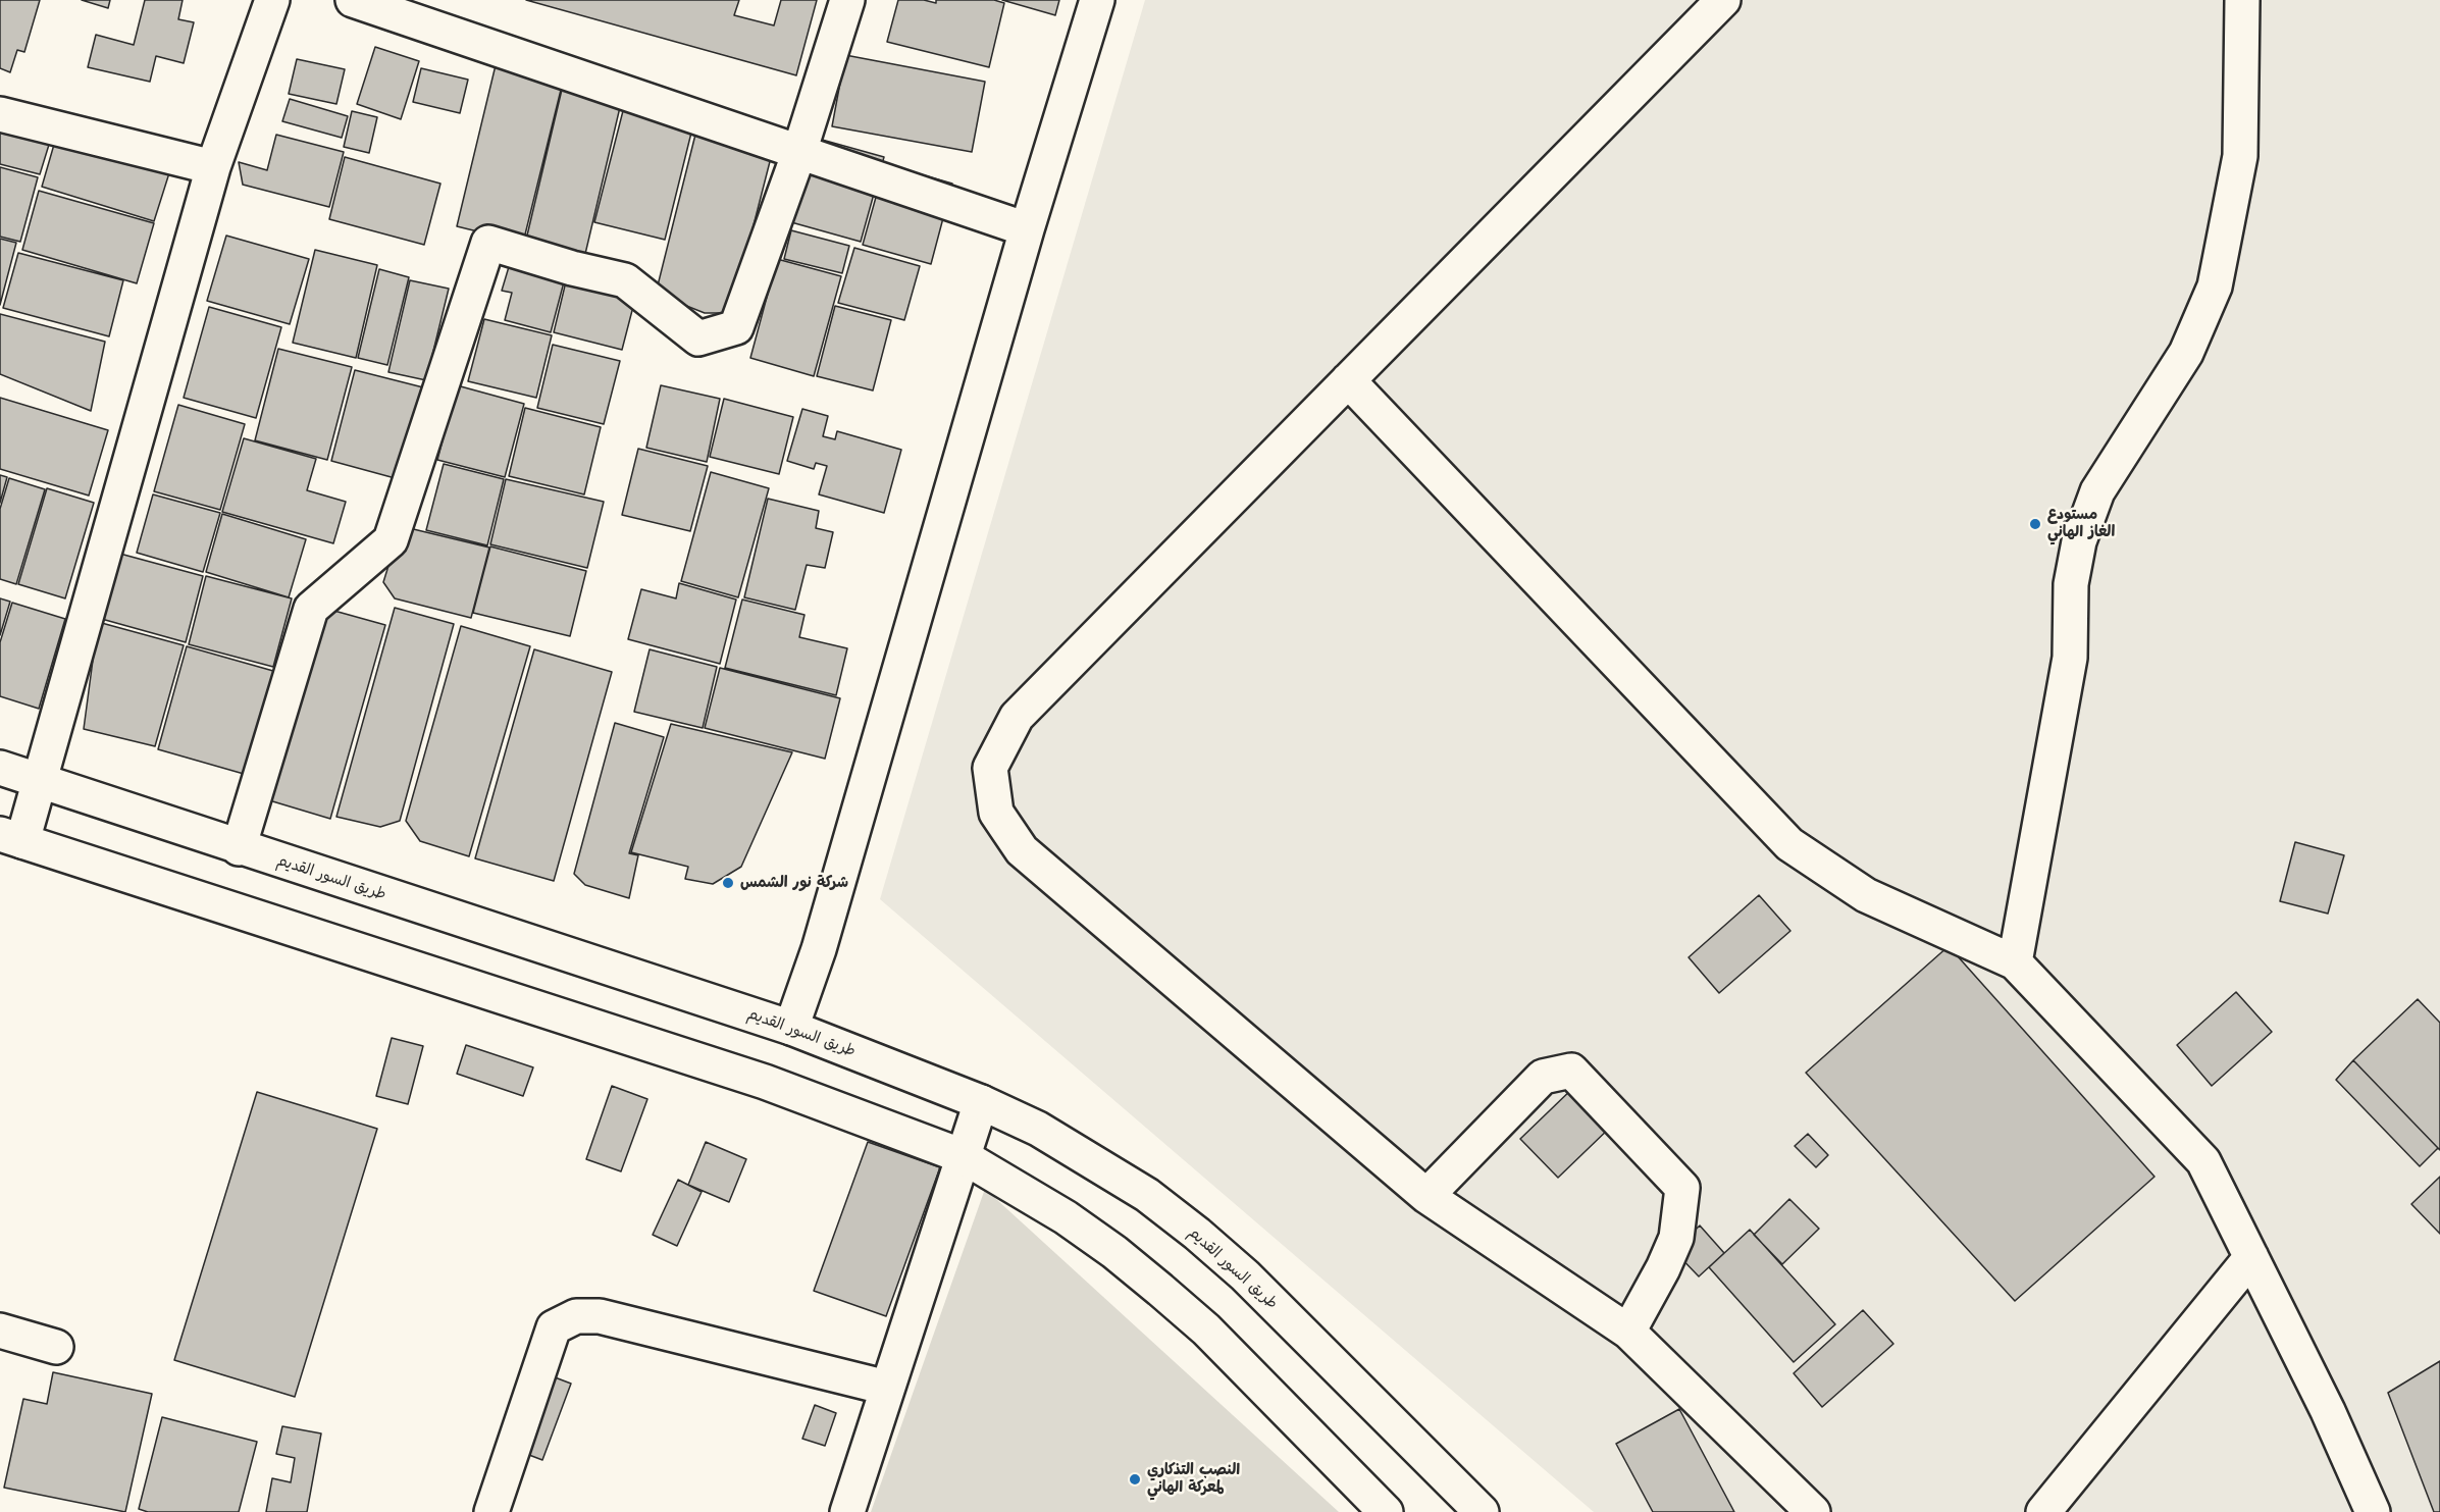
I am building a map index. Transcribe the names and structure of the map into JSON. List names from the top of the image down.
{
  "streets": {
    "street": ["طريق السور القديم"]
  },
  "places": ["مستودع الغاز الهاني", "شركة نور الشمس", "النصب التذكاري لمعركة الهاني"]
}
